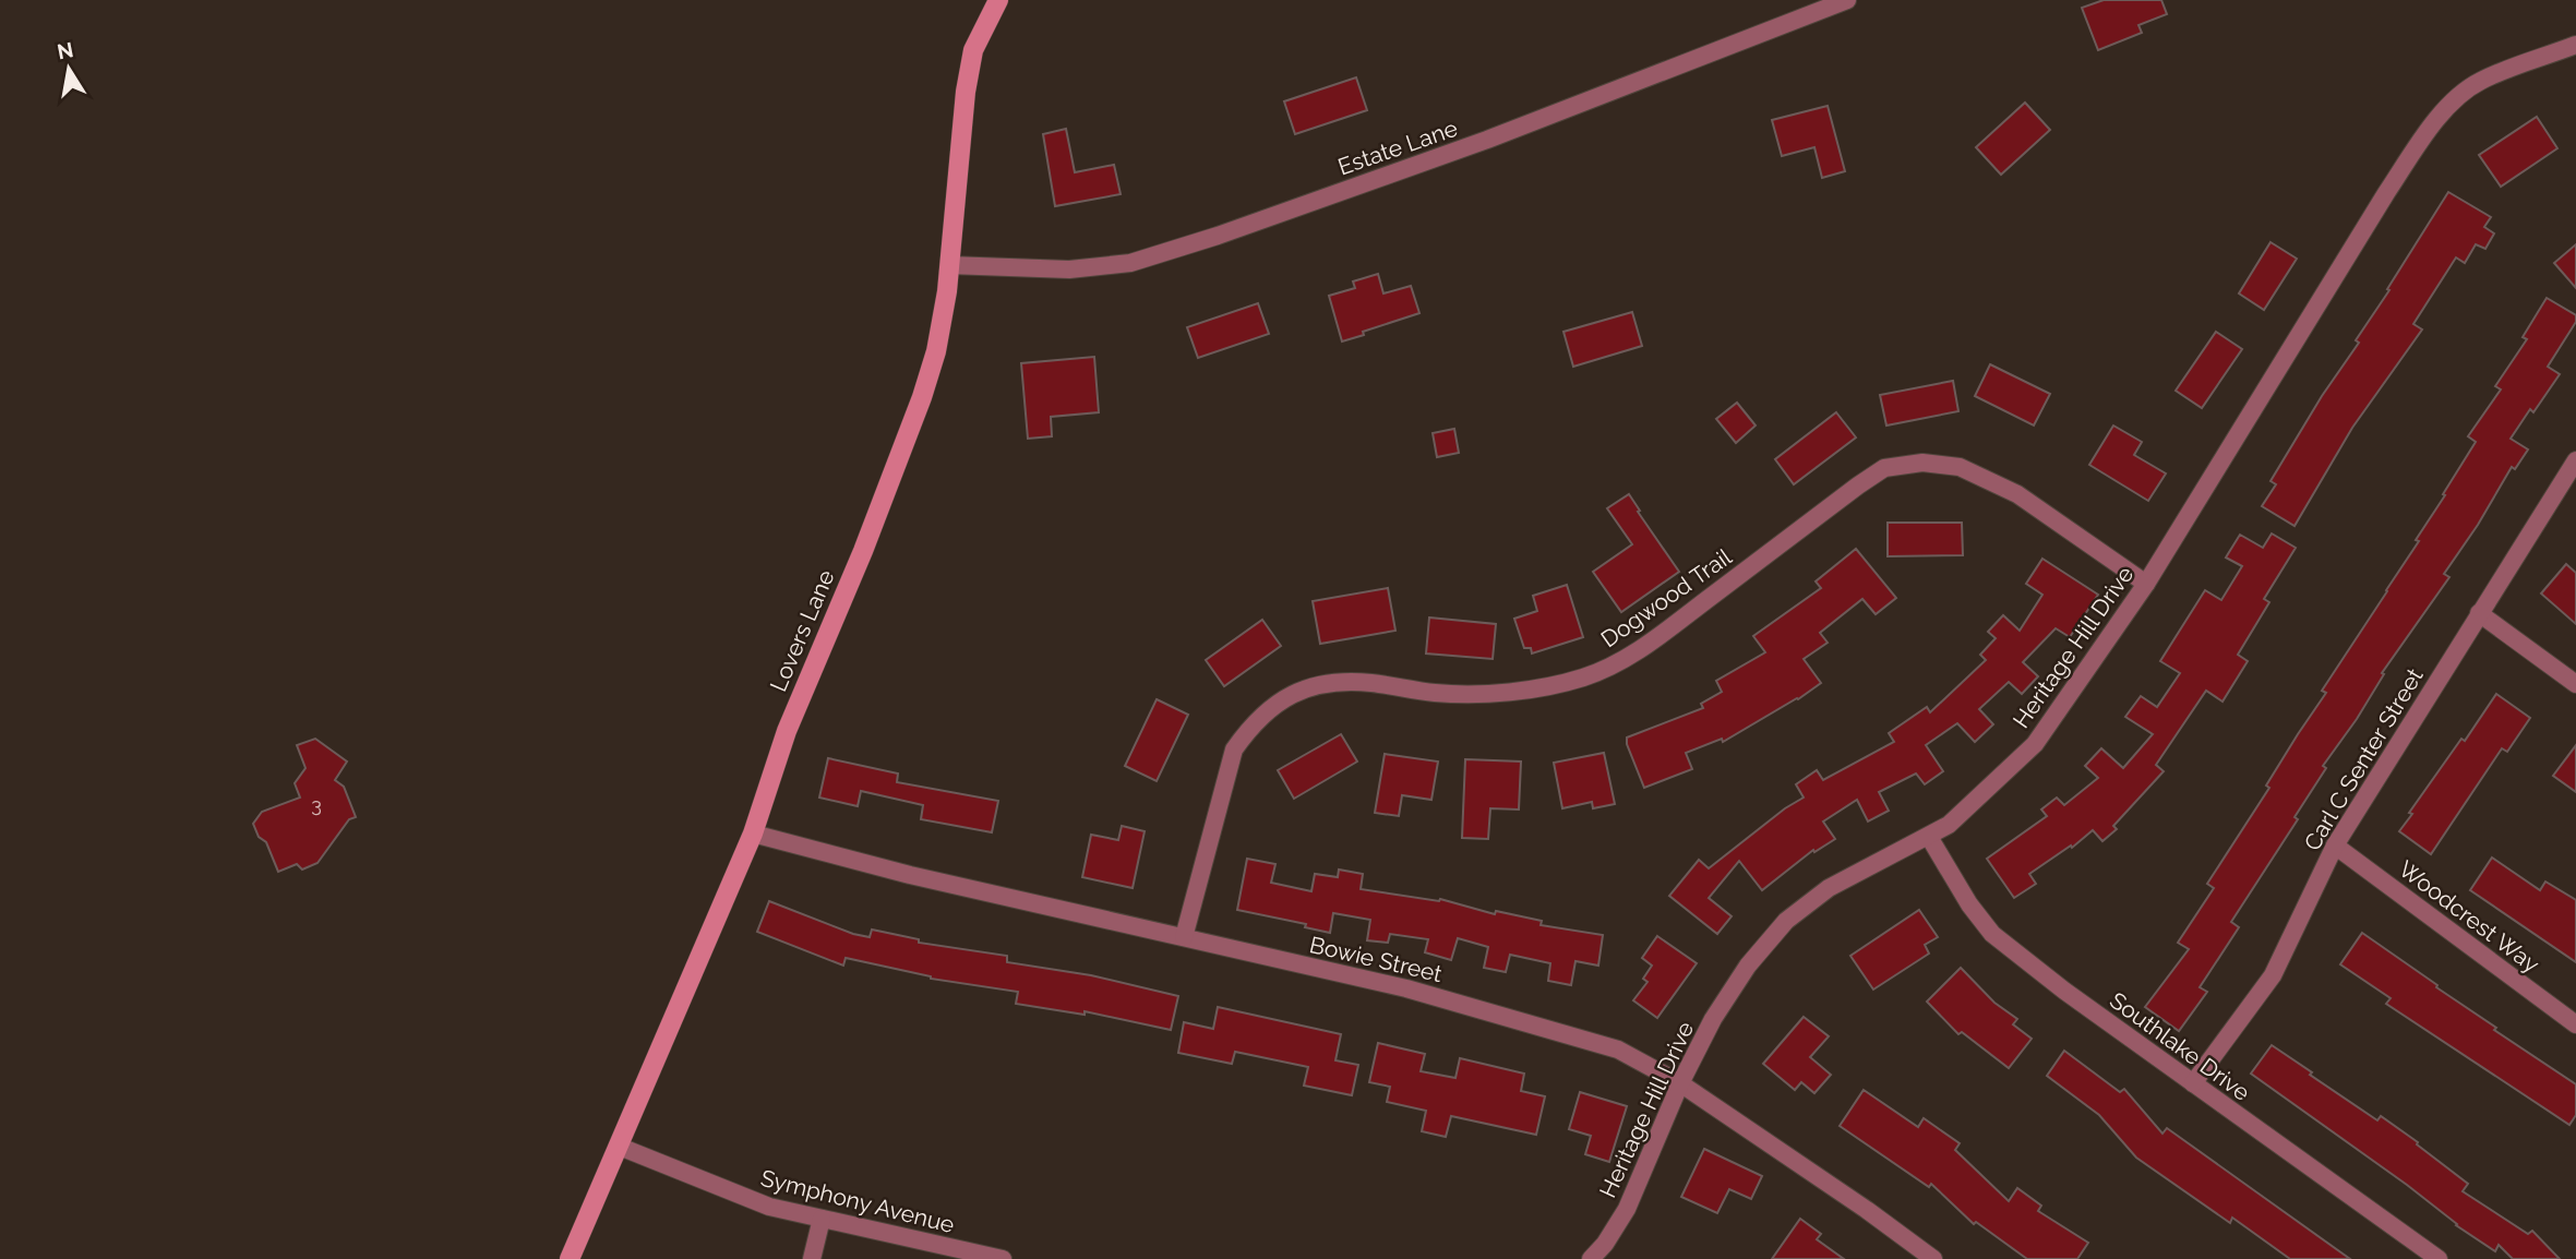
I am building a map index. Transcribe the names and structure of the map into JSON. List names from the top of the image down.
{
  "streets": {
    "street": [
      "Estate Lane",
      "Dogwood Trail",
      "Lovers Lane",
      "Heritage Hill Drive",
      "Carl C Senter Street",
      "Woodcrest Way",
      "Bowie Street",
      "Southlake Drive",
      "Symphony Avenue"
    ]
  },
  "crossings": [
    ["Estate Lane", "Lovers Lane"],
    ["Dogwood Trail", "Heritage Hill Drive"],
    ["Dogwood Trail", "Bowie Street"],
    ["Lovers Lane", "Bowie Street"],
    ["Lovers Lane", "Symphony Avenue"],
    ["Heritage Hill Drive", "Bowie Street"],
    ["Heritage Hill Drive", "Southlake Drive"],
    ["Carl C Senter Street", "Woodcrest Way"],
    ["Carl C Senter Street", "Southlake Drive"]
  ],
  "house_numbers": ["3"],
  "north": "top"
}
